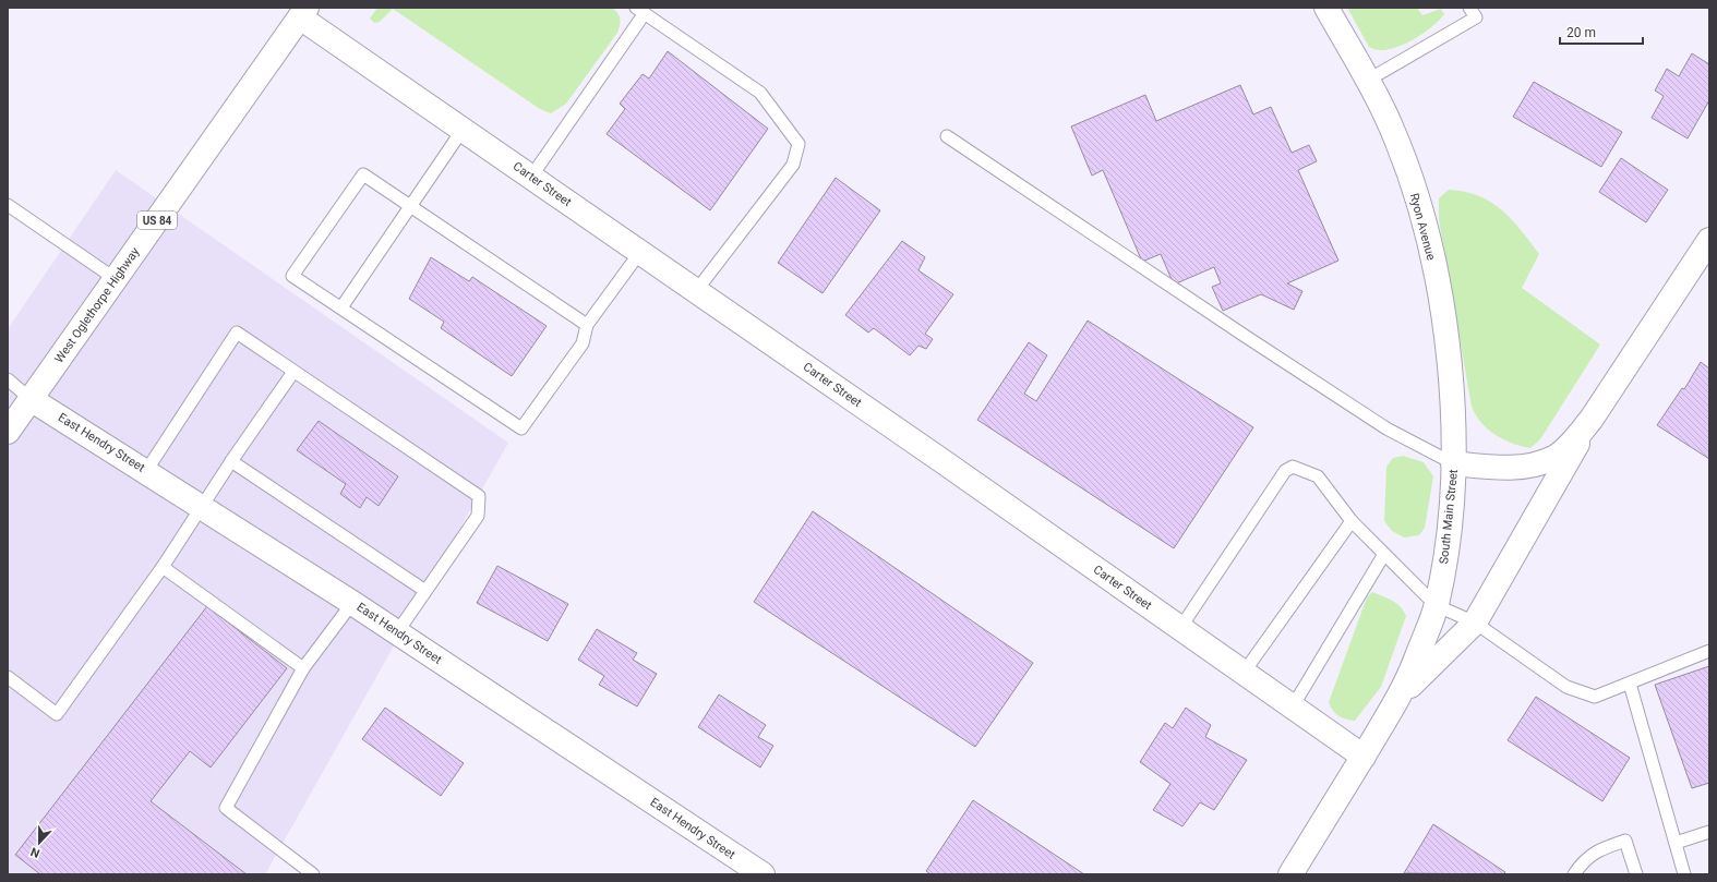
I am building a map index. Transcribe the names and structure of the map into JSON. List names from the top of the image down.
{
  "streets": {
    "main road": [
      "Carter Street",
      "US 84",
      "Ryon Avenue",
      "West Oglethorpe Highway",
      "East Hendry Street",
      "South Main Street"
    ]
  },
  "crossings": [
    ["Carter Street", "West Oglethorpe Highway"],
    ["Carter Street", "South Main Street"],
    ["Ryon Avenue", "South Main Street"],
    ["West Oglethorpe Highway", "East Hendry Street"]
  ],
  "scale_bar": "20 m",
  "north": "bottom"
}
